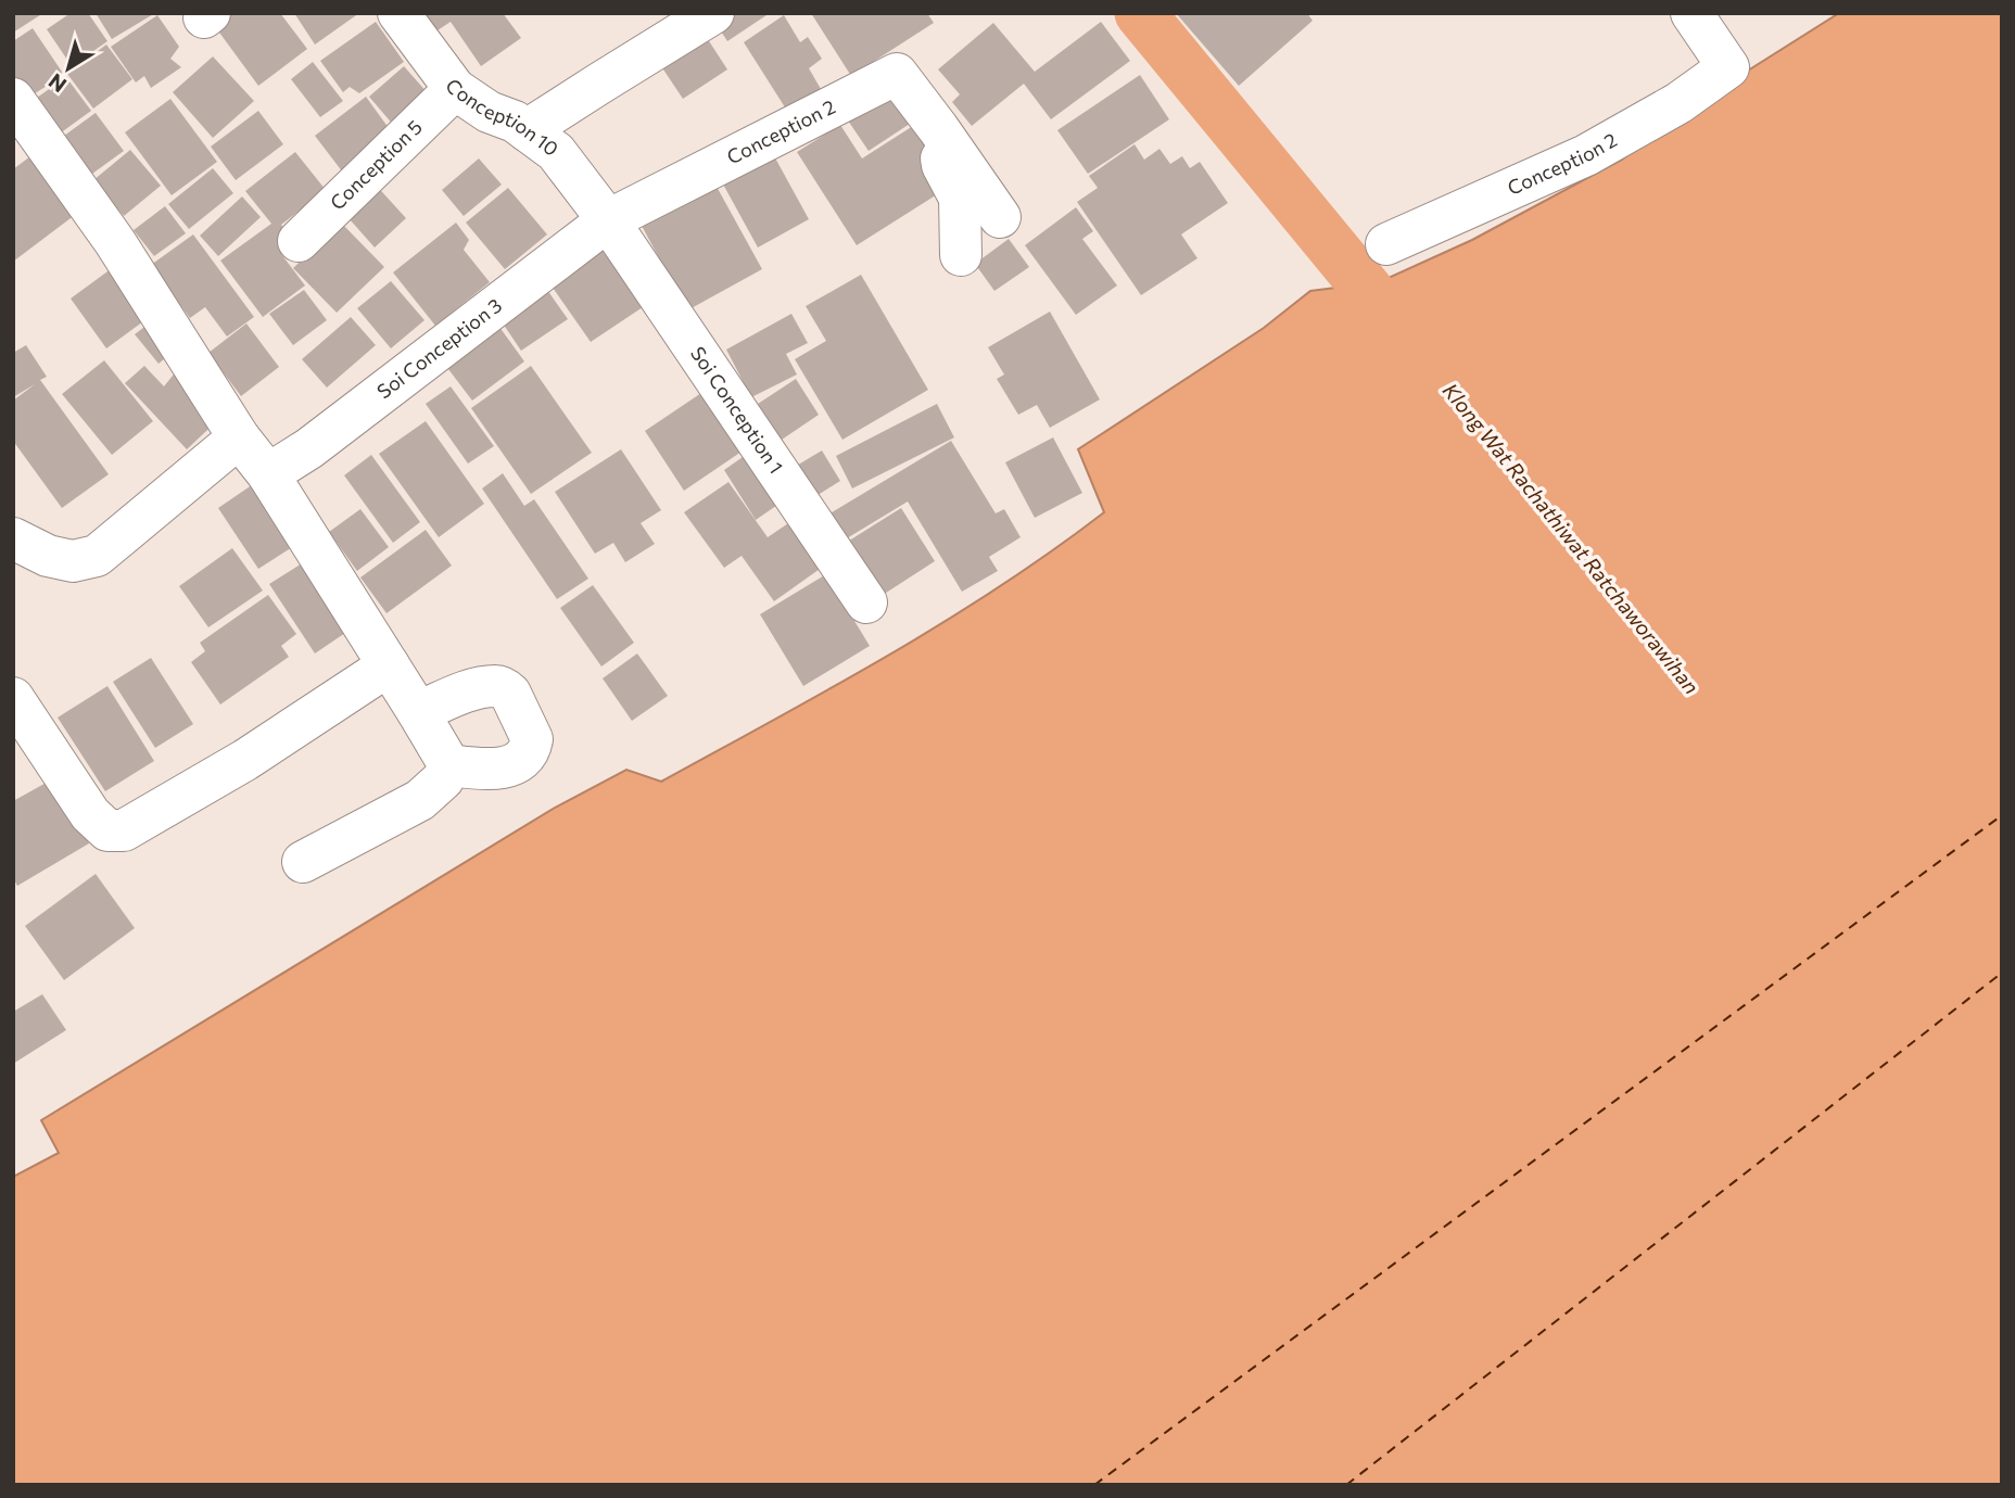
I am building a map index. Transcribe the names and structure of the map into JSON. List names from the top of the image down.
{
  "streets": {
    "street": [
      "Conception 10",
      "Conception 2",
      "Conception 5",
      "Soi Conception 3",
      "Soi Conception 1"
    ]
  },
  "crossings": [
    ["Conception 10", "Conception 2"],
    ["Conception 10", "Conception 5"],
    ["Conception 10", "Soi Conception 3"],
    ["Conception 10", "Soi Conception 1"],
    ["Conception 2", "Soi Conception 3"],
    ["Conception 2", "Soi Conception 1"],
    ["Soi Conception 3", "Soi Conception 1"]
  ],
  "water": ["Klong Wat Rachathiwat Ratchaworawihan"],
  "north": "bottom left"
}
